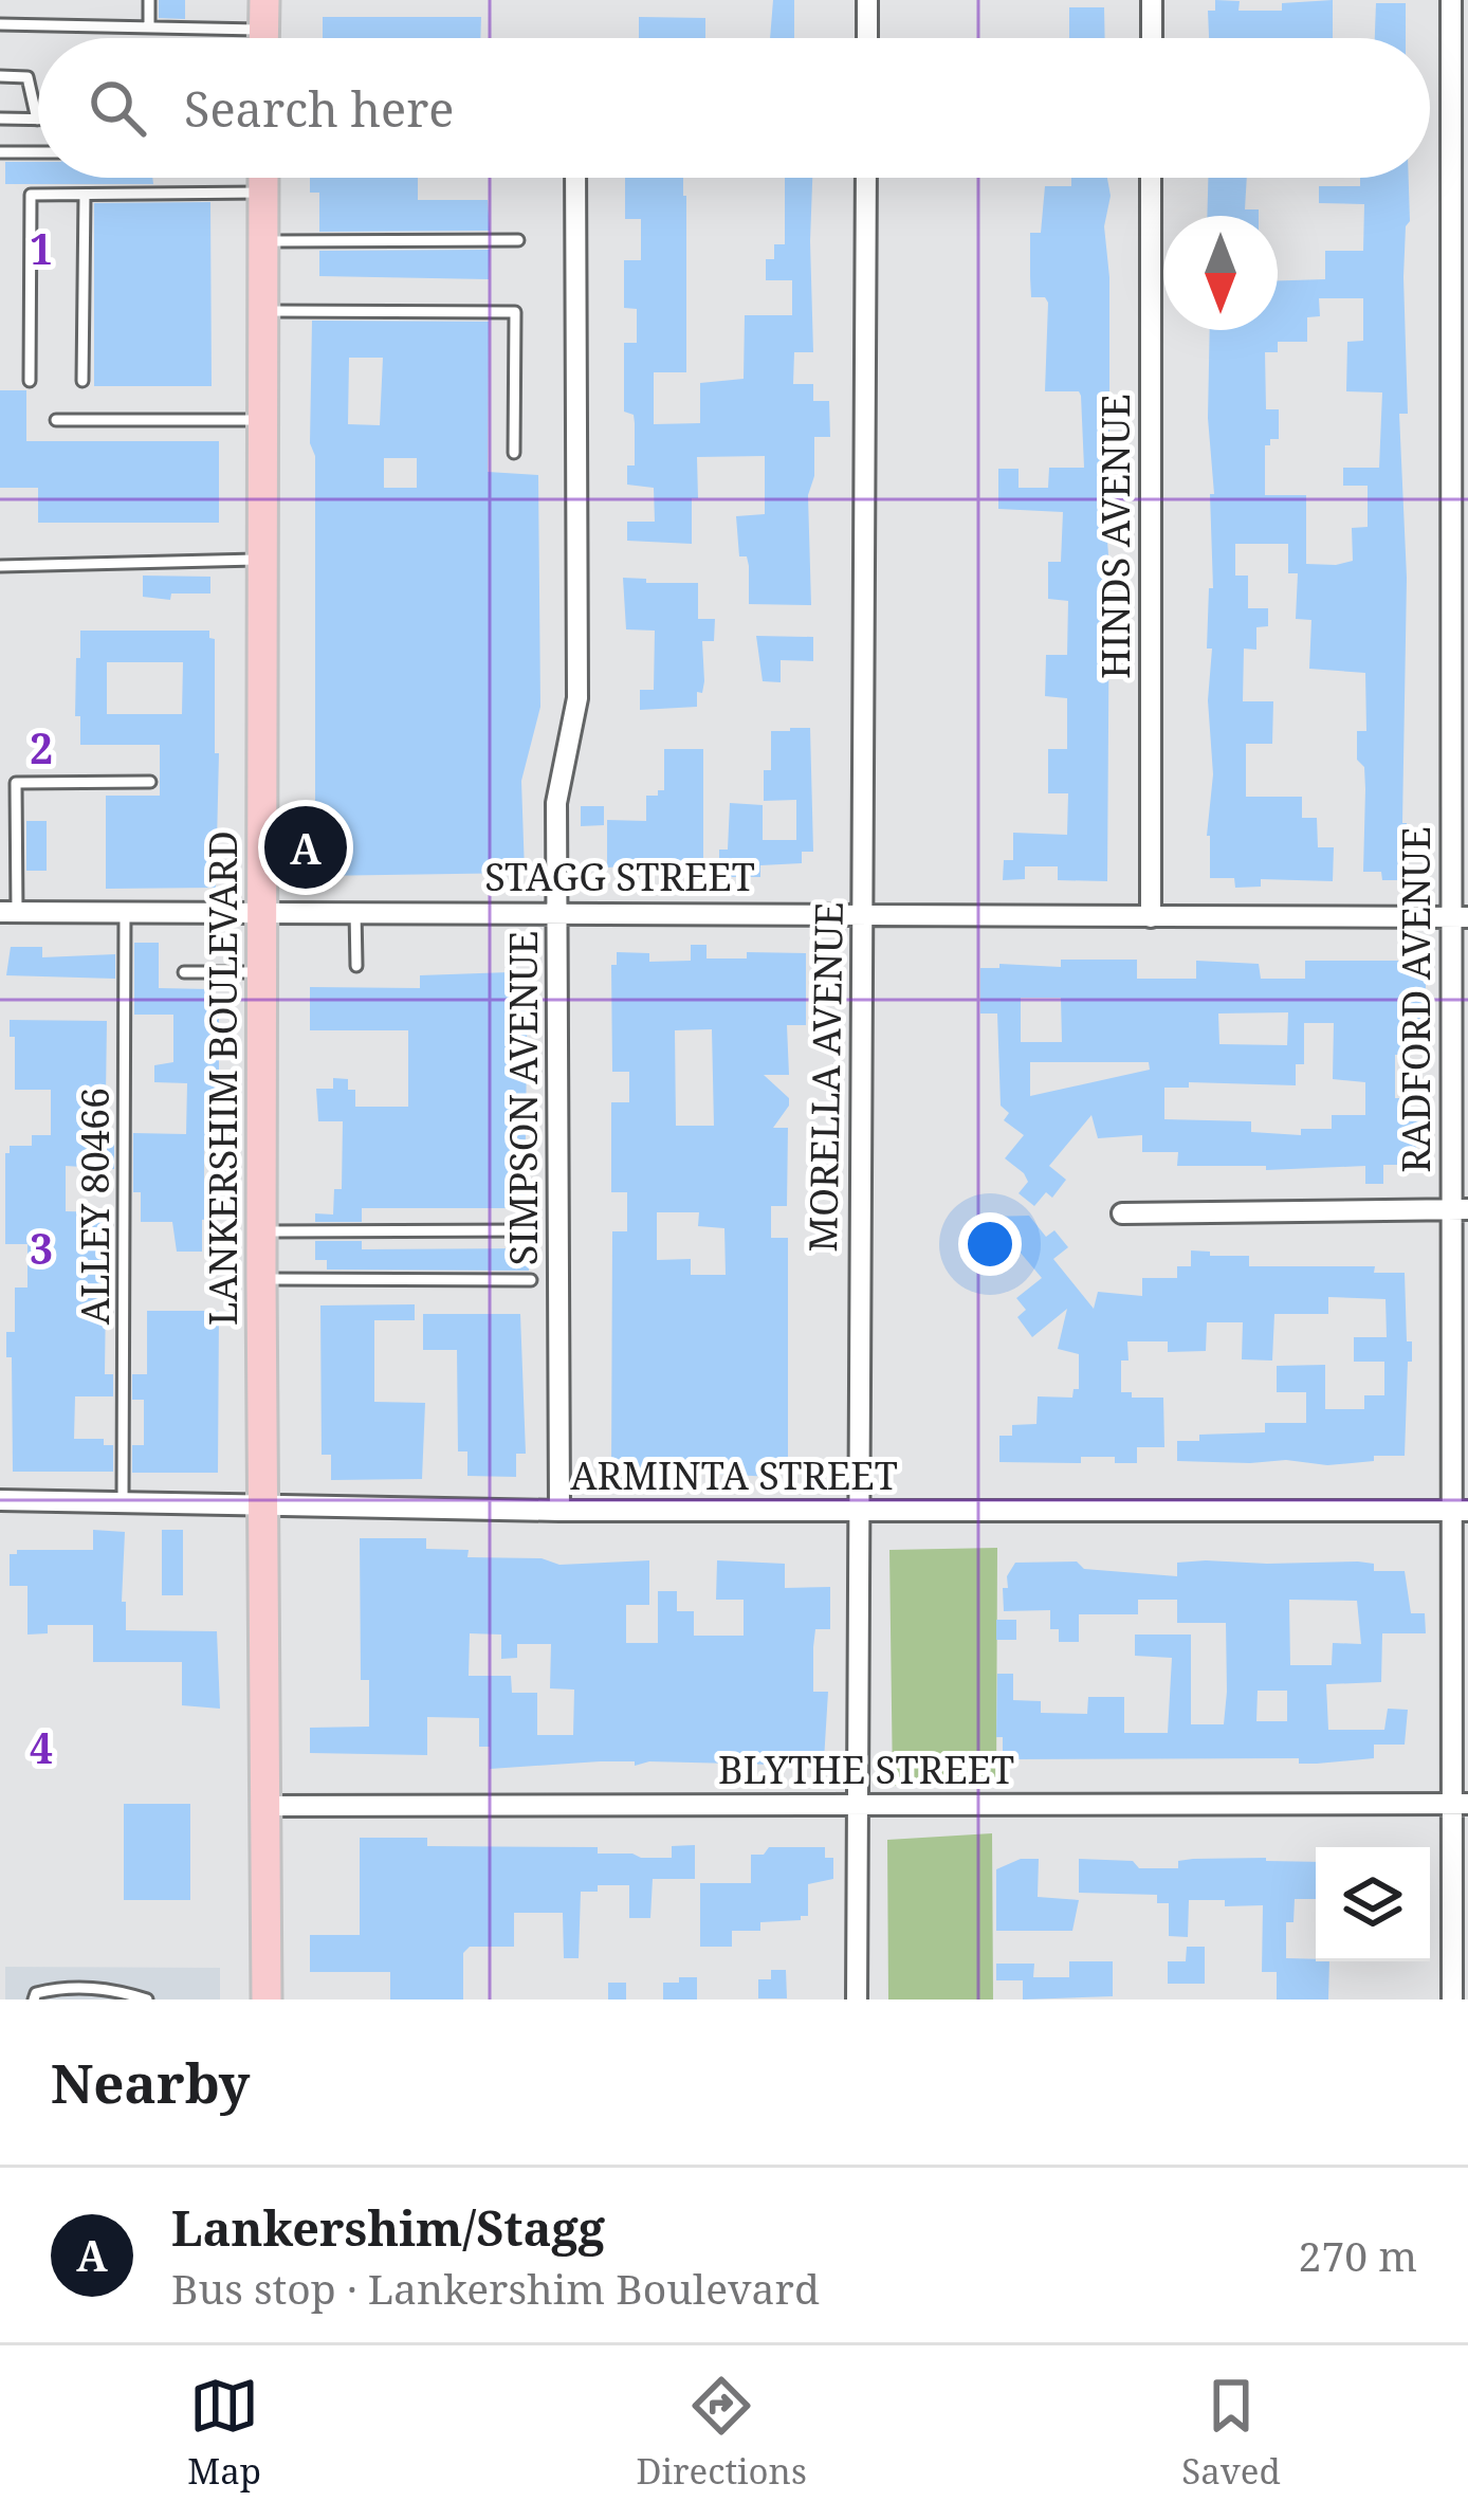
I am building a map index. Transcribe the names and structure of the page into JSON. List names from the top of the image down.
{
  "streets": {
    "main road": ["LANKERSHIM BOULEVARD"],
    "street": [
      "HINDS AVENUE",
      "STAGG STREET",
      "RADFORD AVENUE",
      "MORELLA AVENUE",
      "SIMPSON AVENUE",
      "ARMINTA STREET",
      "BLYTHE STREET"
    ],
    "lane": ["ALLEY 80466"]
  },
  "crossings": [
    ["HINDS AVENUE", "STAGG STREET"],
    ["STAGG STREET", "RADFORD AVENUE"],
    ["STAGG STREET", "MORELLA AVENUE"],
    ["STAGG STREET", "LANKERSHIM BOULEVARD"],
    ["STAGG STREET", "SIMPSON AVENUE"],
    ["STAGG STREET", "ALLEY 80466"],
    ["RADFORD AVENUE", "ARMINTA STREET"],
    ["RADFORD AVENUE", "BLYTHE STREET"],
    ["MORELLA AVENUE", "ARMINTA STREET"],
    ["MORELLA AVENUE", "BLYTHE STREET"],
    ["LANKERSHIM BOULEVARD", "ARMINTA STREET"],
    ["LANKERSHIM BOULEVARD", "BLYTHE STREET"],
    ["SIMPSON AVENUE", "ARMINTA STREET"],
    ["ALLEY 80466", "ARMINTA STREET"]
  ],
  "north": "bottom",
  "page": {
    "search": "Search here",
    "pins": "A",
    "heading": "Nearby",
    "list": [
      {
        "mark": "A",
        "name": "Lankershim/Stagg",
        "note": "Bus stop · Lankershim Boulevard",
        "value": "270 m"
      }
    ],
    "nav": ["Map", "Directions", "Saved"]
  },
  "grid": {
    "rows": [
      "1",
      "2",
      "3",
      "4"
    ]
  }
}
